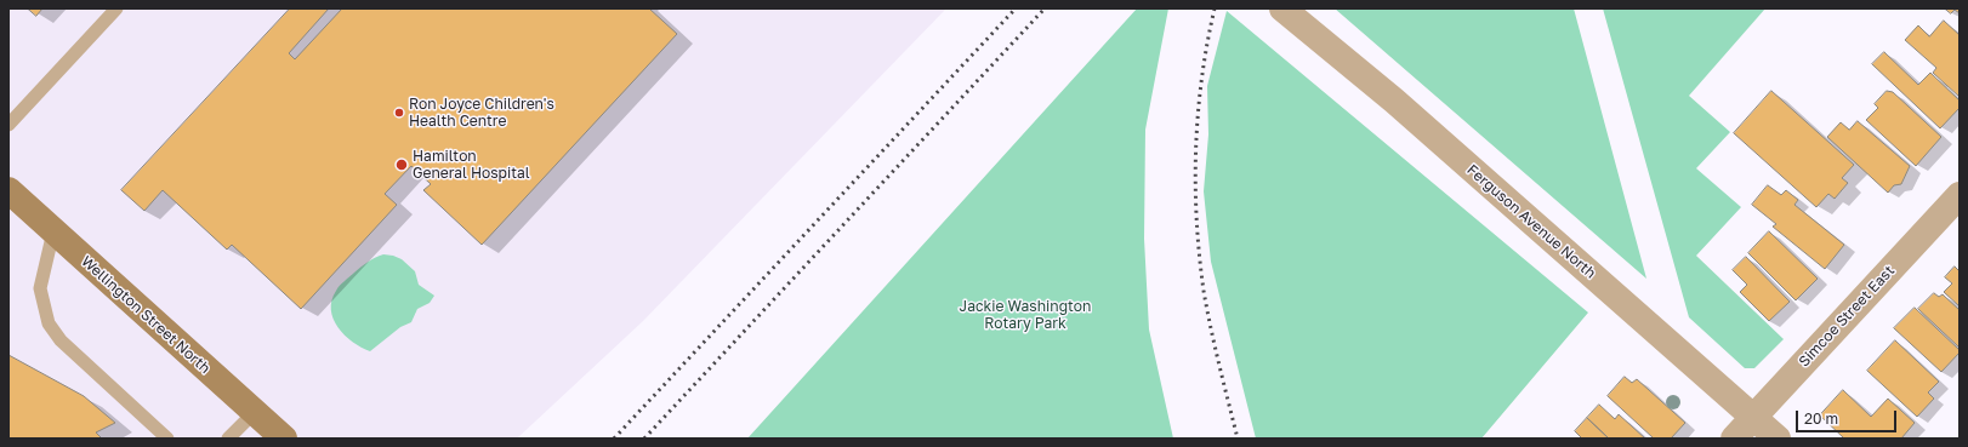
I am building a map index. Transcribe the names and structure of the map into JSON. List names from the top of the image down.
{
  "streets": {
    "main road": ["Wellington Street North"],
    "street": ["Ferguson Avenue North", "Simcoe Street East"]
  },
  "crossings": [
    ["Ferguson Avenue North", "Simcoe Street East"]
  ],
  "parks": ["Jackie Washington Rotary Park"],
  "places": ["Ron Joyce Children's Health Centre", "Hamilton General Hospital"],
  "scale_bar": "20 m"
}
